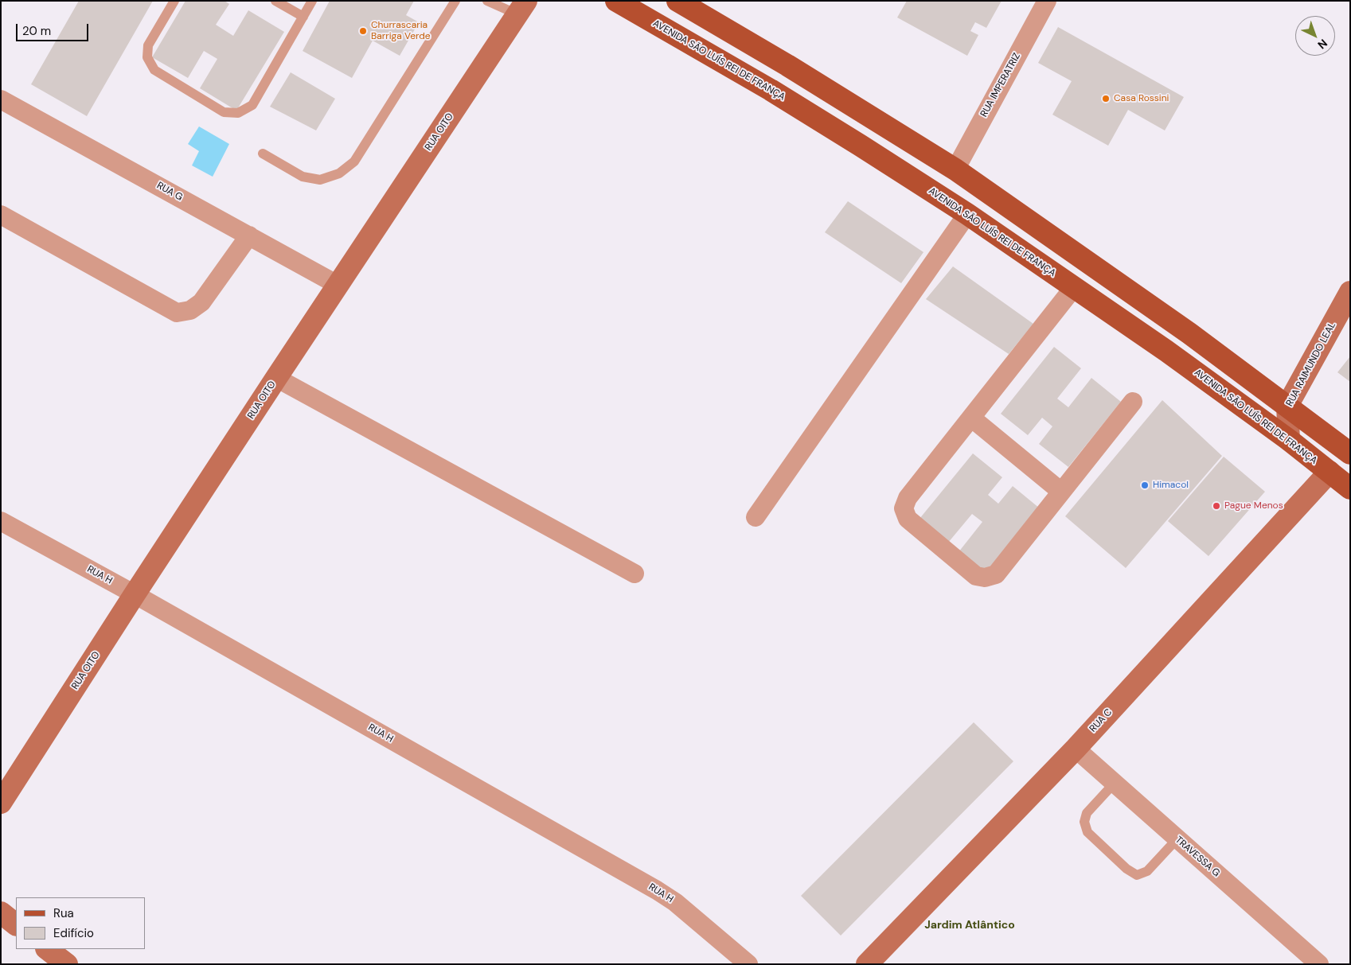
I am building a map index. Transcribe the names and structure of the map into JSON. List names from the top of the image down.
{
  "streets": {
    "main road": ["AVENIDA SÃO LUÍS REI DE FRANÇA"],
    "street": [
      "RUA IMPERATRIZ",
      "RUA OITO",
      "RUA G",
      "RUA RAIMUNDO LEAL",
      "RUA H",
      "RUA C",
      "TRAVESSA G"
    ]
  },
  "crossings": [
    ["AVENIDA SÃO LUÍS REI DE FRANÇA", "RUA RAIMUNDO LEAL"],
    ["AVENIDA SÃO LUÍS REI DE FRANÇA", "RUA C"],
    ["RUA OITO", "RUA G"],
    ["RUA OITO", "RUA H"],
    ["RUA C", "TRAVESSA G"]
  ],
  "districts": ["Jardim Atlântico"],
  "places": [
    "Churrascaria Barriga Verde",
    "Casa Rossini",
    "Himacol",
    "Pague Menos"
  ],
  "legend": ["Rua", "Edifício"],
  "scale_bar": "20 m",
  "north": "bottom right"
}
